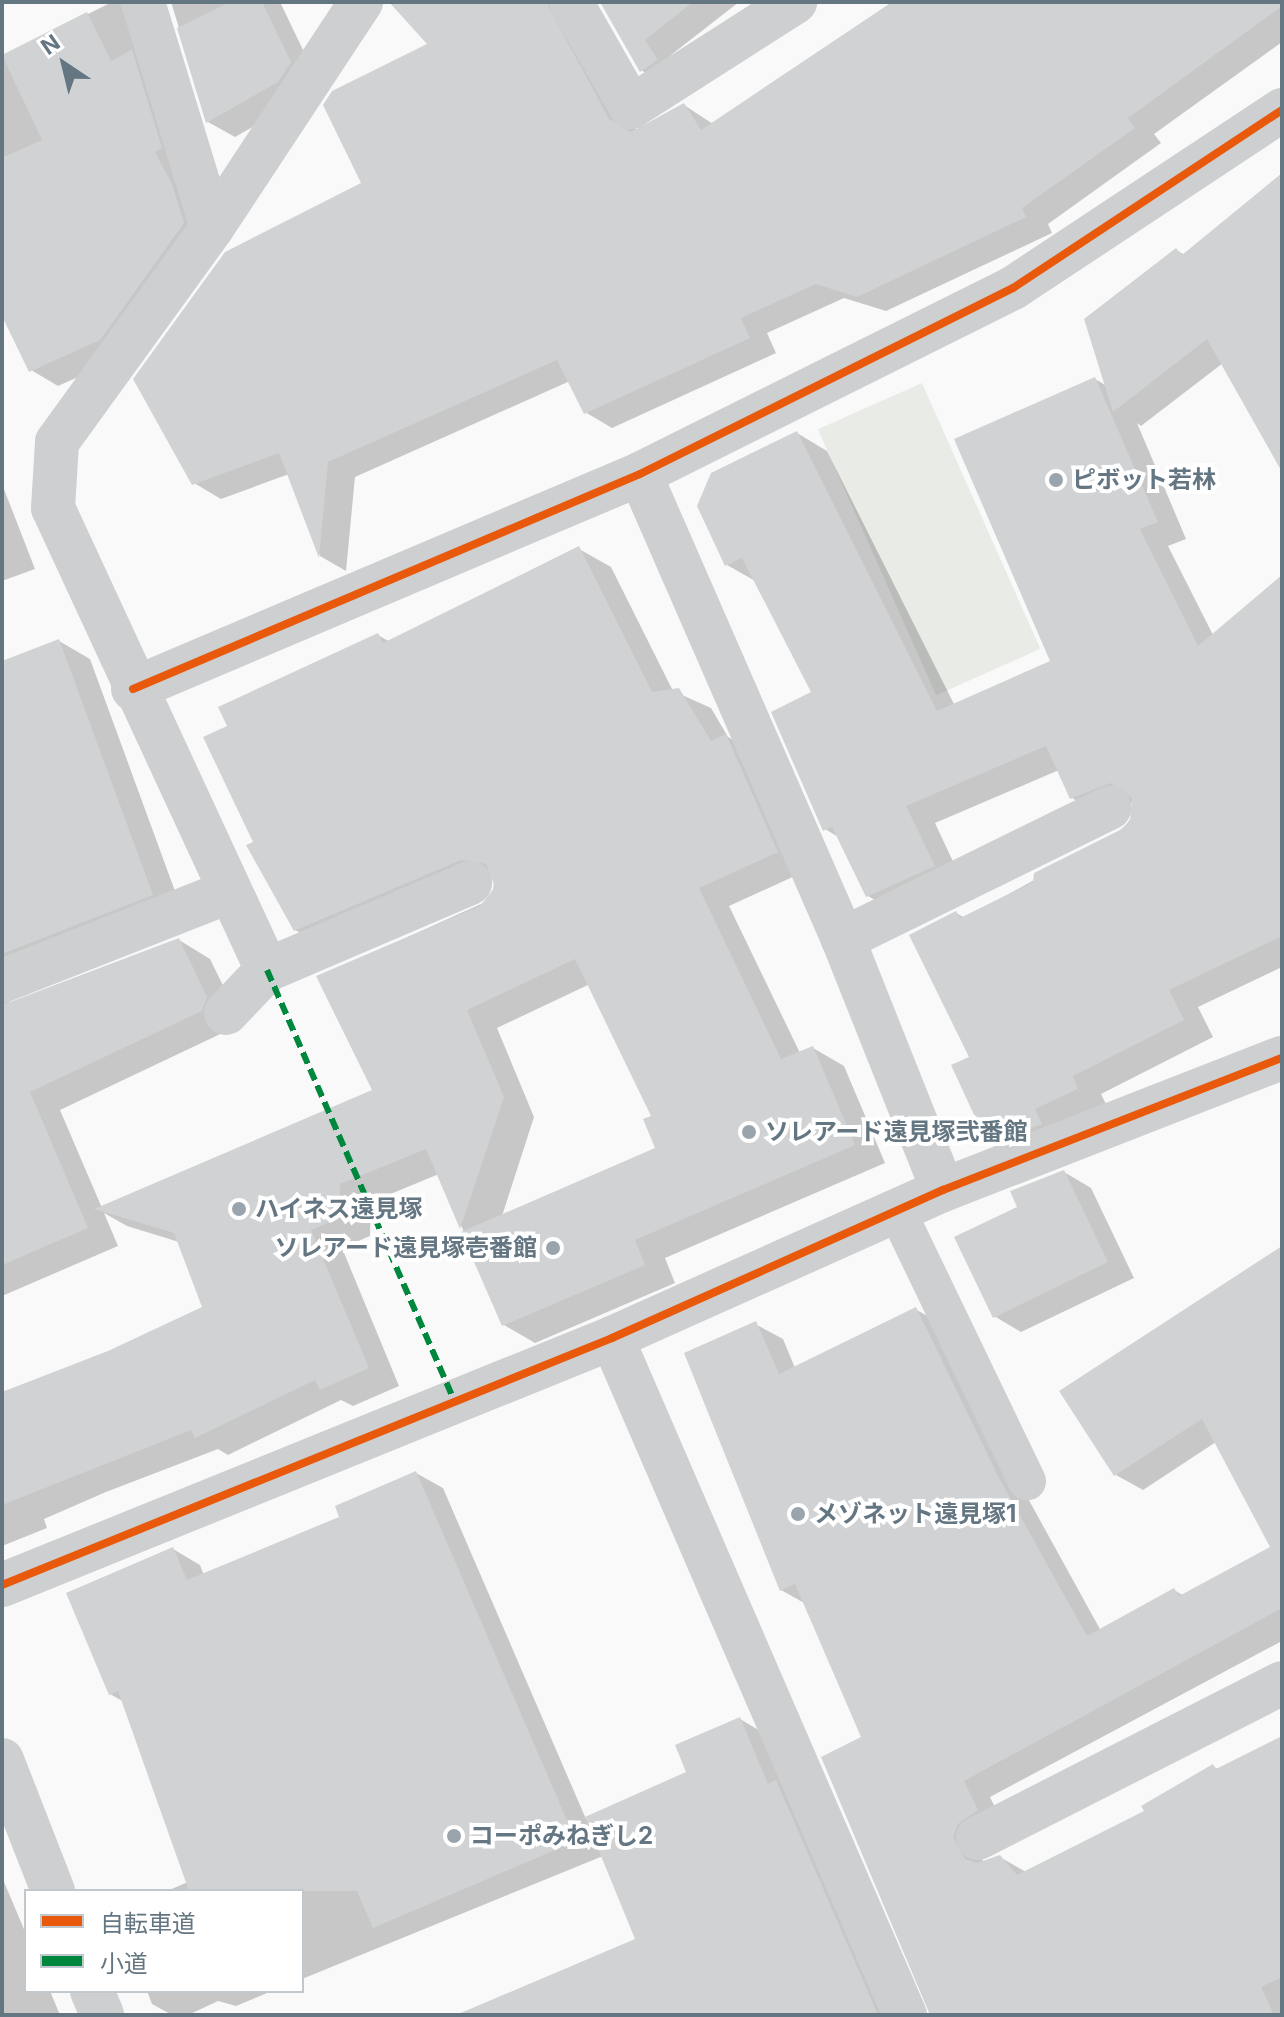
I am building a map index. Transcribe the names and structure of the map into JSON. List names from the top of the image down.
{
  "places": [
    "ピボット若林",
    "ソレアード遠見塚弐番館",
    "ハイネス遠見塚",
    "ソレアード遠見塚壱番館",
    "メゾネット遠見塚1",
    "コーポみねぎし2"
  ],
  "legend": ["自転車道", "小道"],
  "north": "top left"
}
